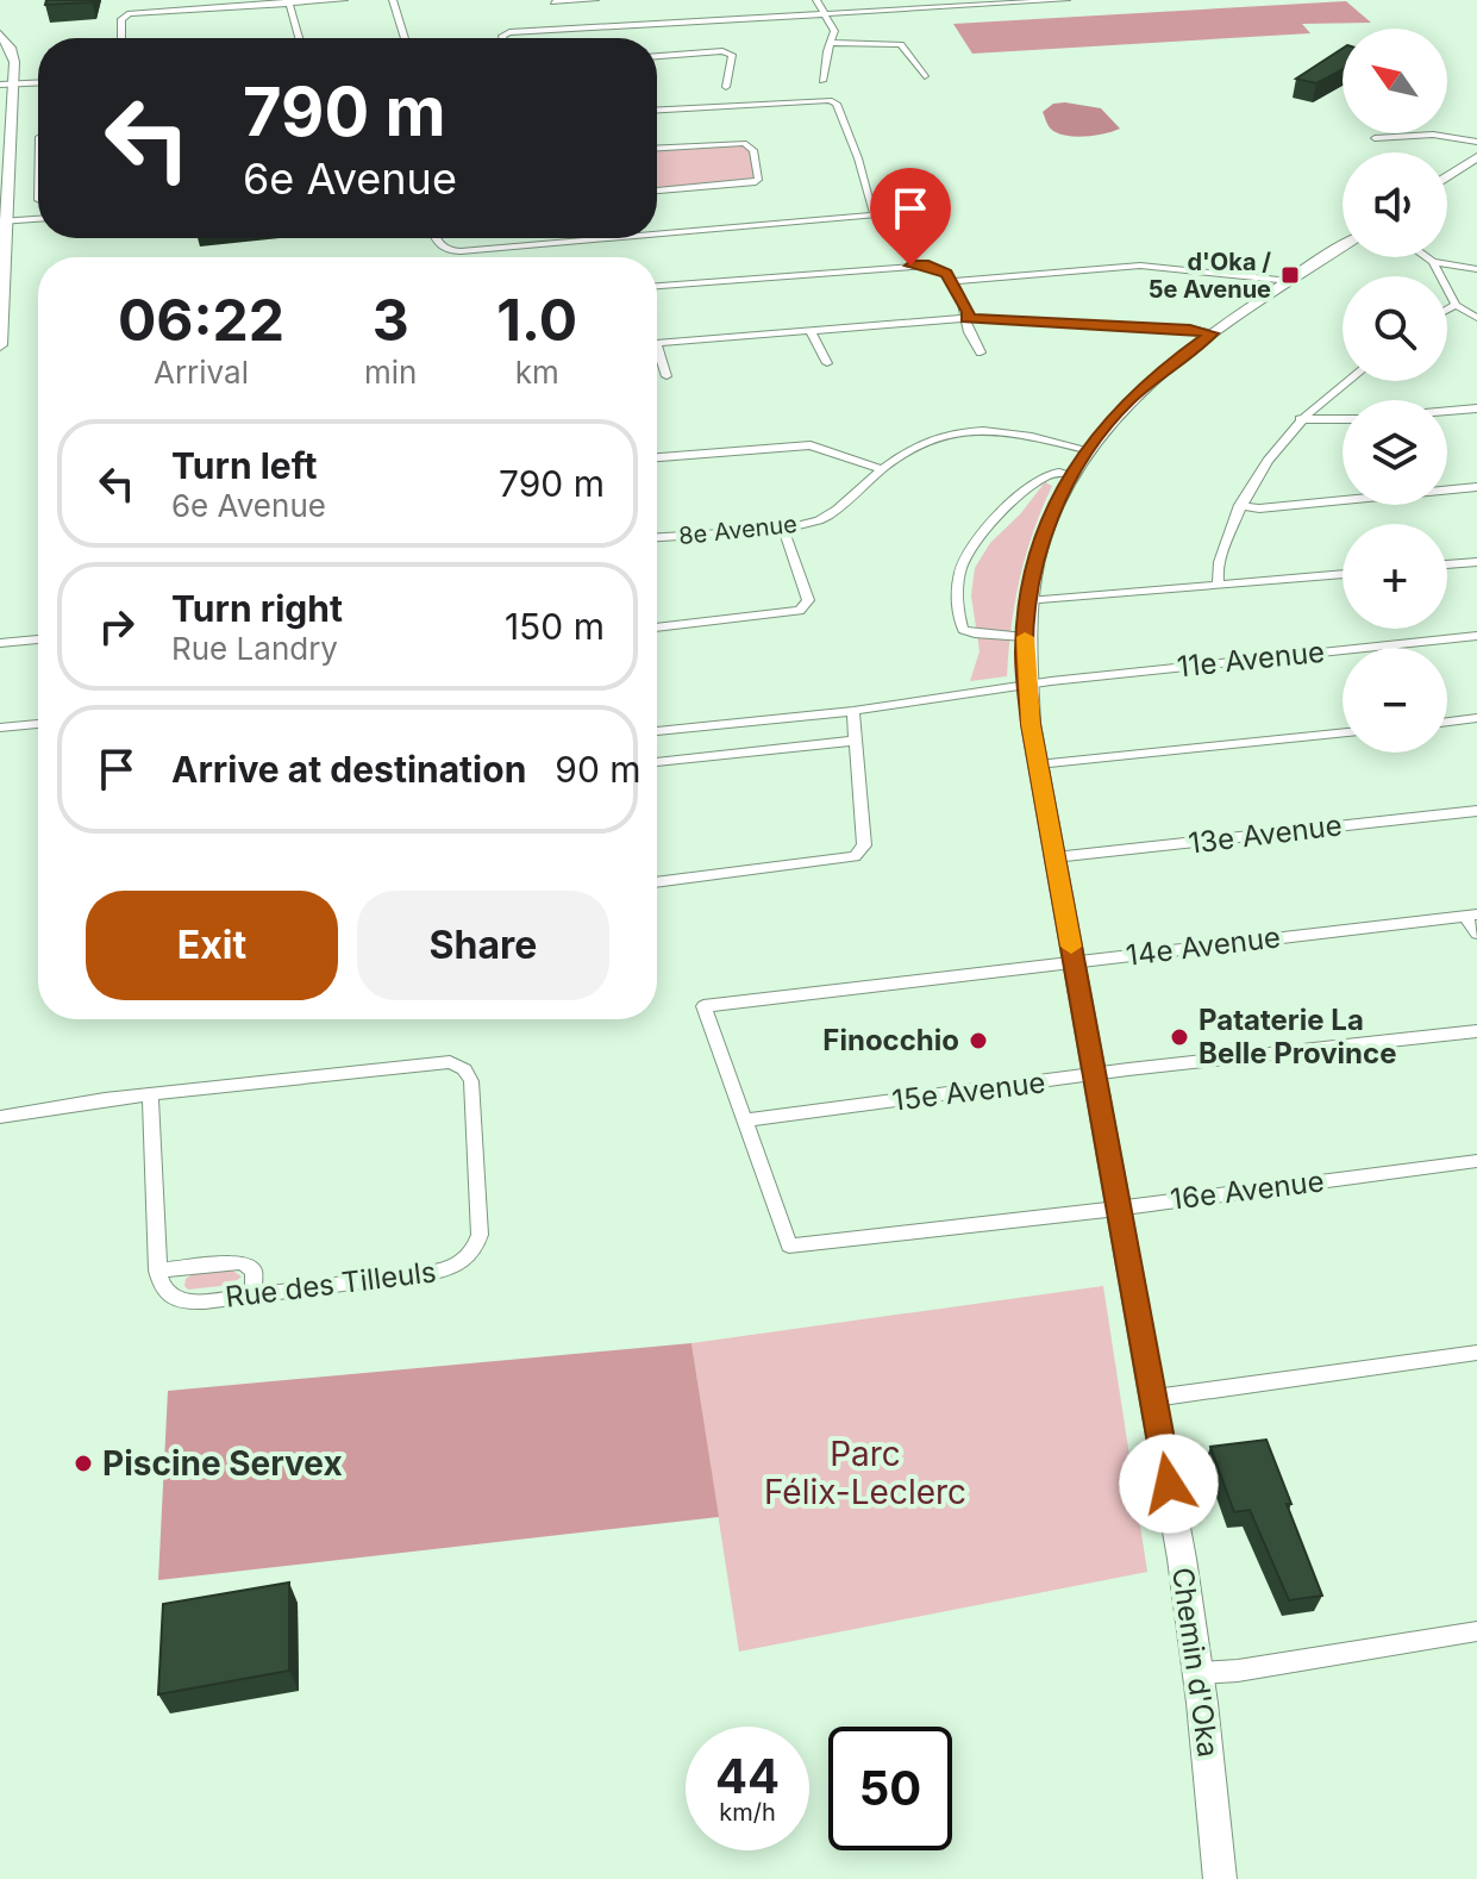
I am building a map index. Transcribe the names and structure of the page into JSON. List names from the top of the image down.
{
  "streets": {
    "main road": ["Chemin d'Oka"],
    "street": [
      "8e Avenue",
      "11e Avenue",
      "13e Avenue",
      "14e Avenue",
      "15e Avenue",
      "16e Avenue",
      "Rue des Tilleuls"
    ]
  },
  "crossings": [
    ["8e Avenue", "Chemin d'Oka"],
    ["11e Avenue", "Chemin d'Oka"],
    ["13e Avenue", "Chemin d'Oka"],
    ["14e Avenue", "15e Avenue"],
    ["14e Avenue", "16e Avenue"],
    ["14e Avenue", "Chemin d'Oka"],
    ["15e Avenue", "16e Avenue"],
    ["15e Avenue", "Chemin d'Oka"],
    ["16e Avenue", "Chemin d'Oka"]
  ],
  "parks": ["Parc Félix-Leclerc"],
  "places": {
    "transit": ["d'Oka / 5e Avenue"],
    "other": ["Pataterie La Belle Province", "Finocchio", "Piscine Servex"]
  },
  "north": "top left",
  "page": {
    "map_buttons": ["+", "−"],
    "turn": ["790 m", "6e Avenue"],
    "eta": [
      "06:22",
      "Arrival",
      "3",
      "min",
      "1.0",
      "km"
    ],
    "list": [
      {
        "name": "Turn left",
        "note": "6e Avenue",
        "value": "790 m"
      },
      {
        "name": "Turn right",
        "note": "Rue Landry",
        "value": "150 m"
      },
      {
        "name": "Arrive at destination",
        "value": "90 m"
      }
    ],
    "buttons": ["Exit", "Share"],
    "speed": "44 km/h",
    "limit": "50"
  }
}
